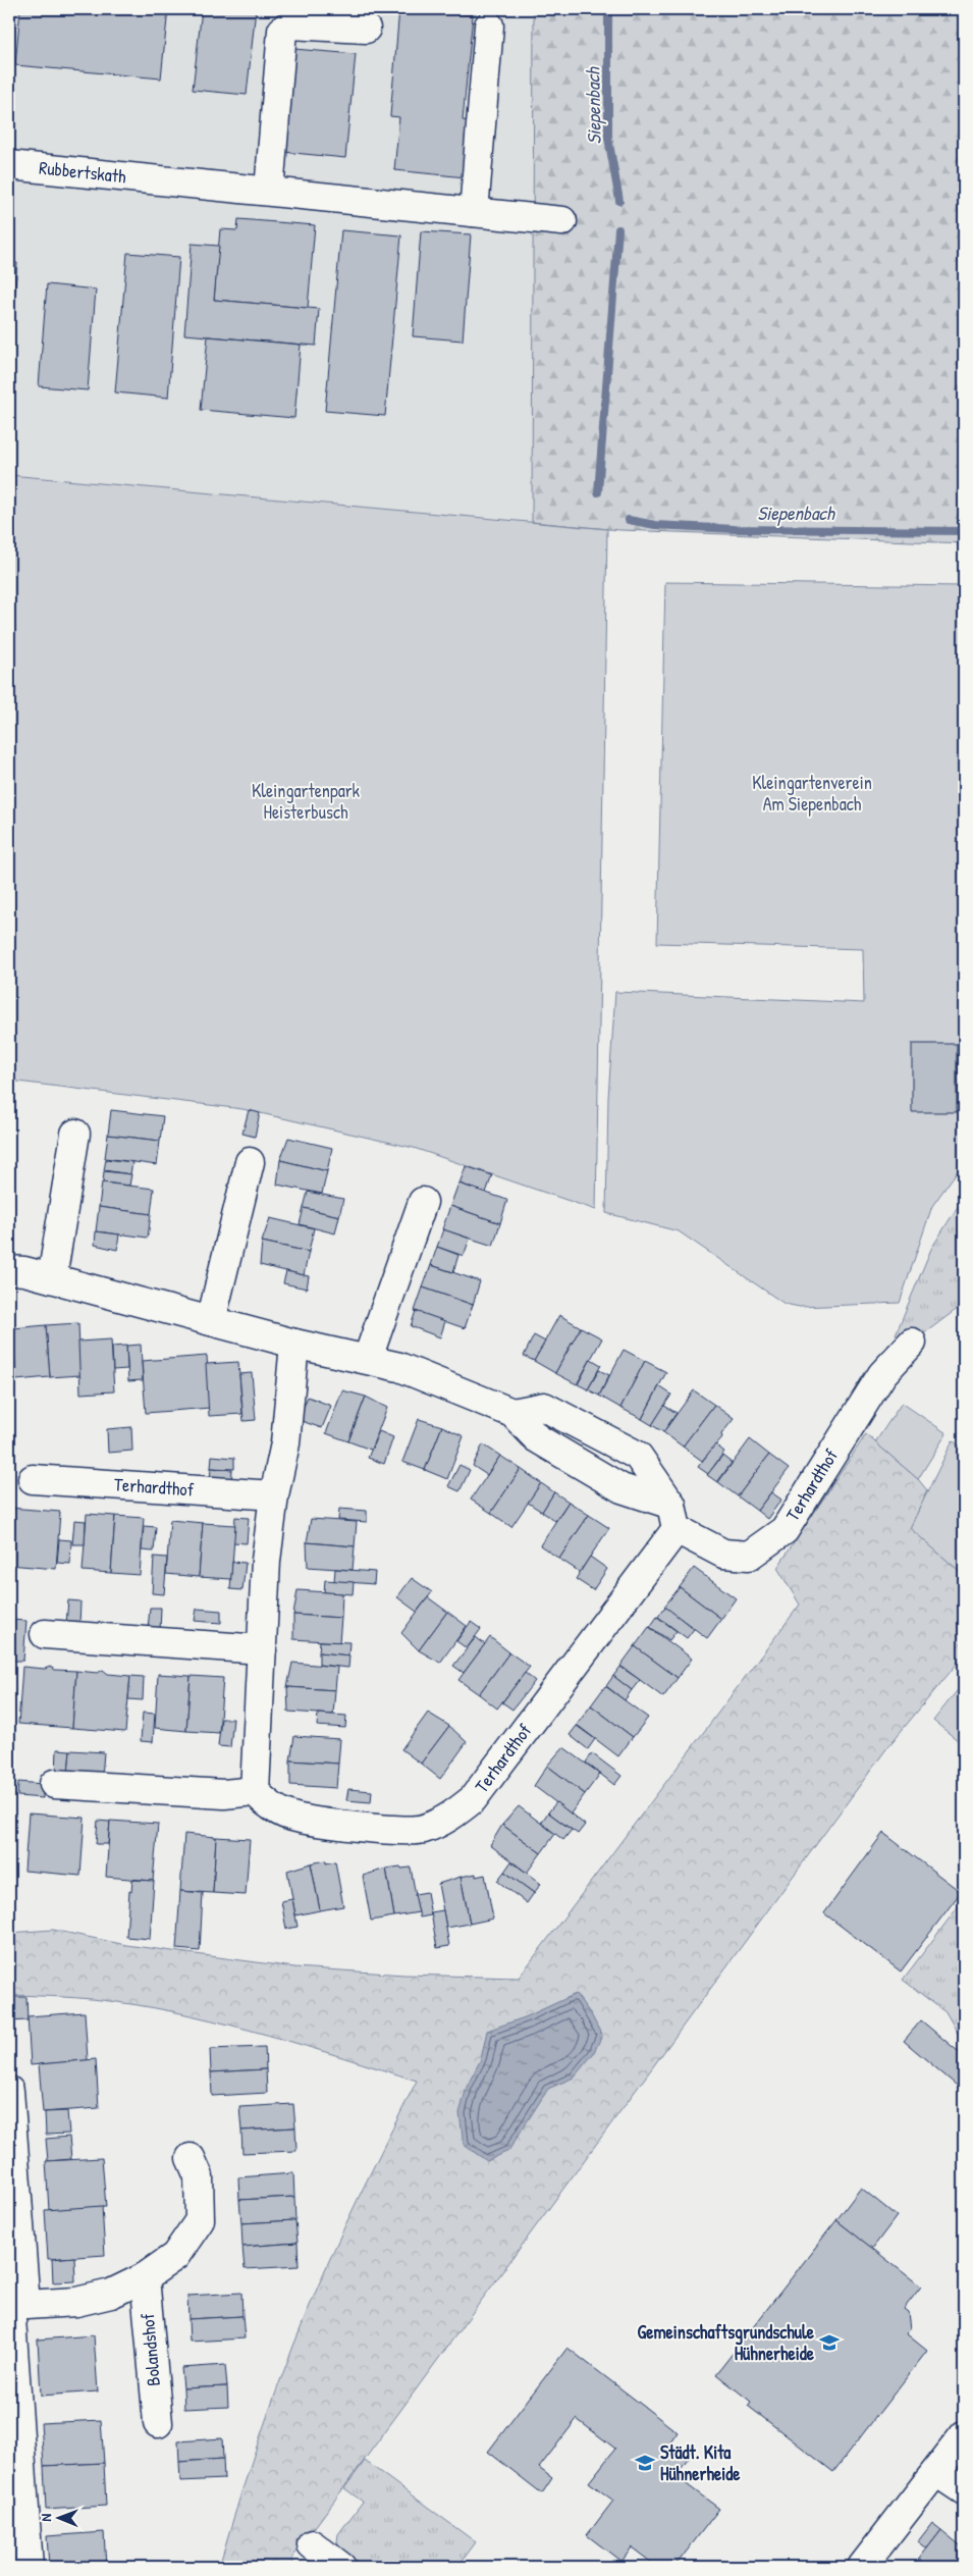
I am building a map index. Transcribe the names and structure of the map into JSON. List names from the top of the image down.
{
  "streets": {
    "street": ["Rubbertskath", "Terhardthof", "Bolandshof"]
  },
  "water": ["Siepenbach"],
  "parks": ["Kleingartenverein Am Siepenbach", "Kleingartenpark Heisterbusch"],
  "places": {
    "school or university": ["Gemeinschaftsgrundschule Hühnerheide", "Städt. Kita Hühnerheide"]
  },
  "north": "left"
}
